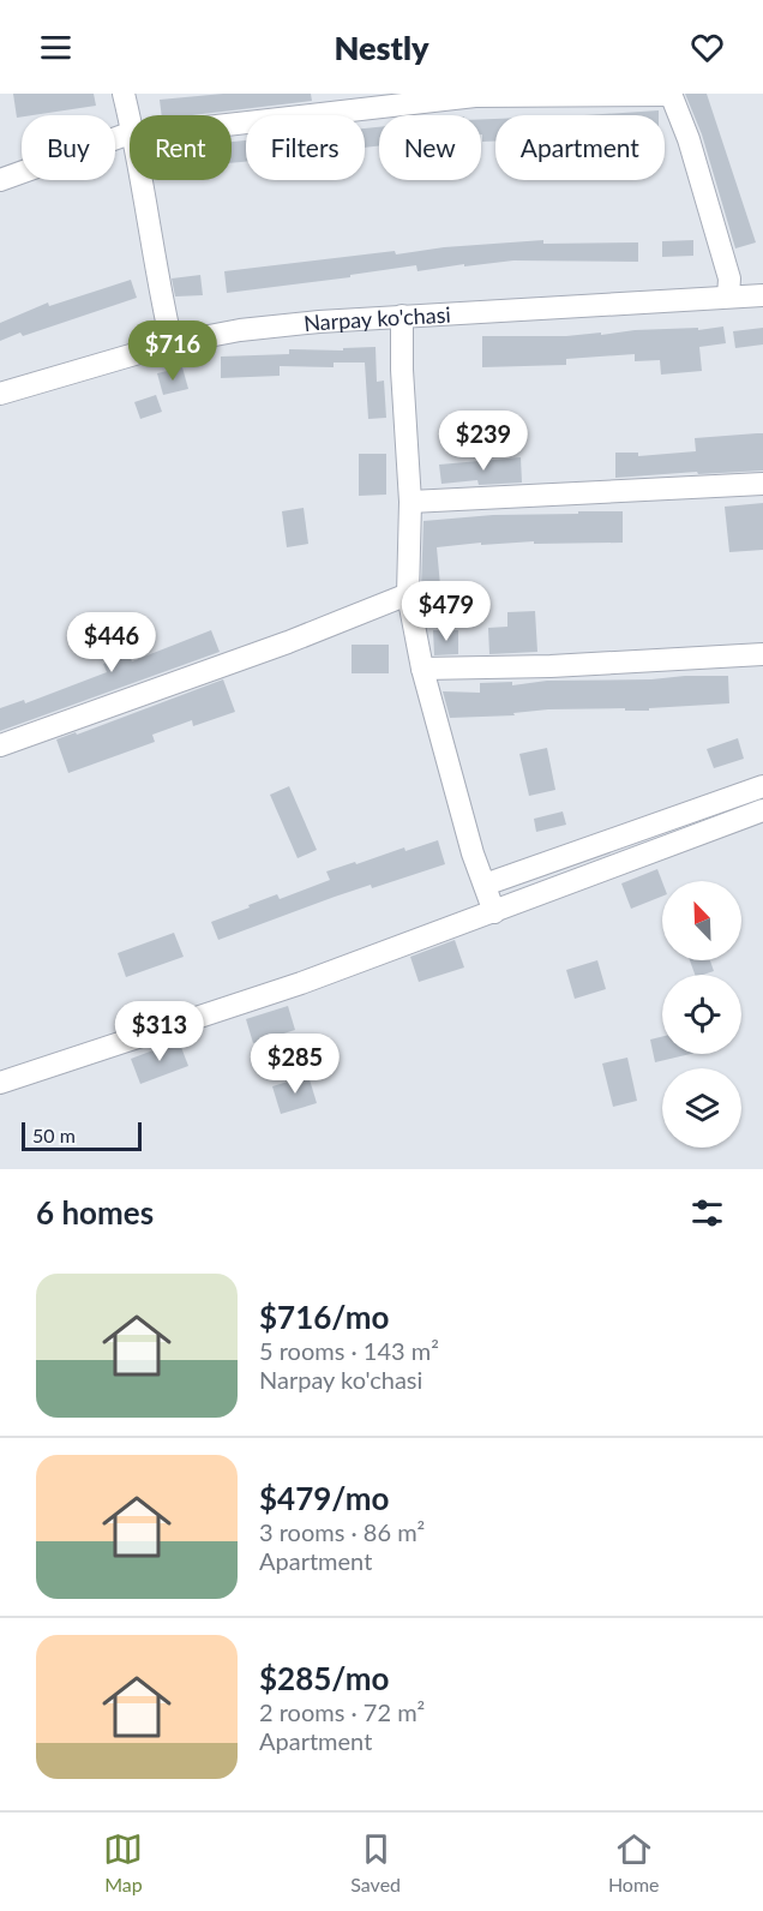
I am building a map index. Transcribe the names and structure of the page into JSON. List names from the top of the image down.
{
  "streets": {
    "street": ["Narpay ko'chasi"]
  },
  "scale_bar": "50 m",
  "north": "top left",
  "page": {
    "header": "Nestly",
    "chip": [
      "Buy",
      "Rent",
      "Filters",
      "New",
      "Apartment"
    ],
    "price": [
      "$716",
      "$239",
      "$479",
      "$446",
      "$313",
      "$285"
    ],
    "scale": "50 m",
    "heading": "6 homes",
    "list": [
      {
        "name": "$716/mo",
        "note": "5 rooms · 143 m² · Narpay ko'chasi"
      },
      {
        "name": "$479/mo",
        "note": "3 rooms · 86 m² · Apartment"
      },
      {
        "name": "$285/mo",
        "note": "2 rooms · 72 m² · Apartment"
      }
    ],
    "tabs": ["Map", "Saved", "Home"]
  }
}
